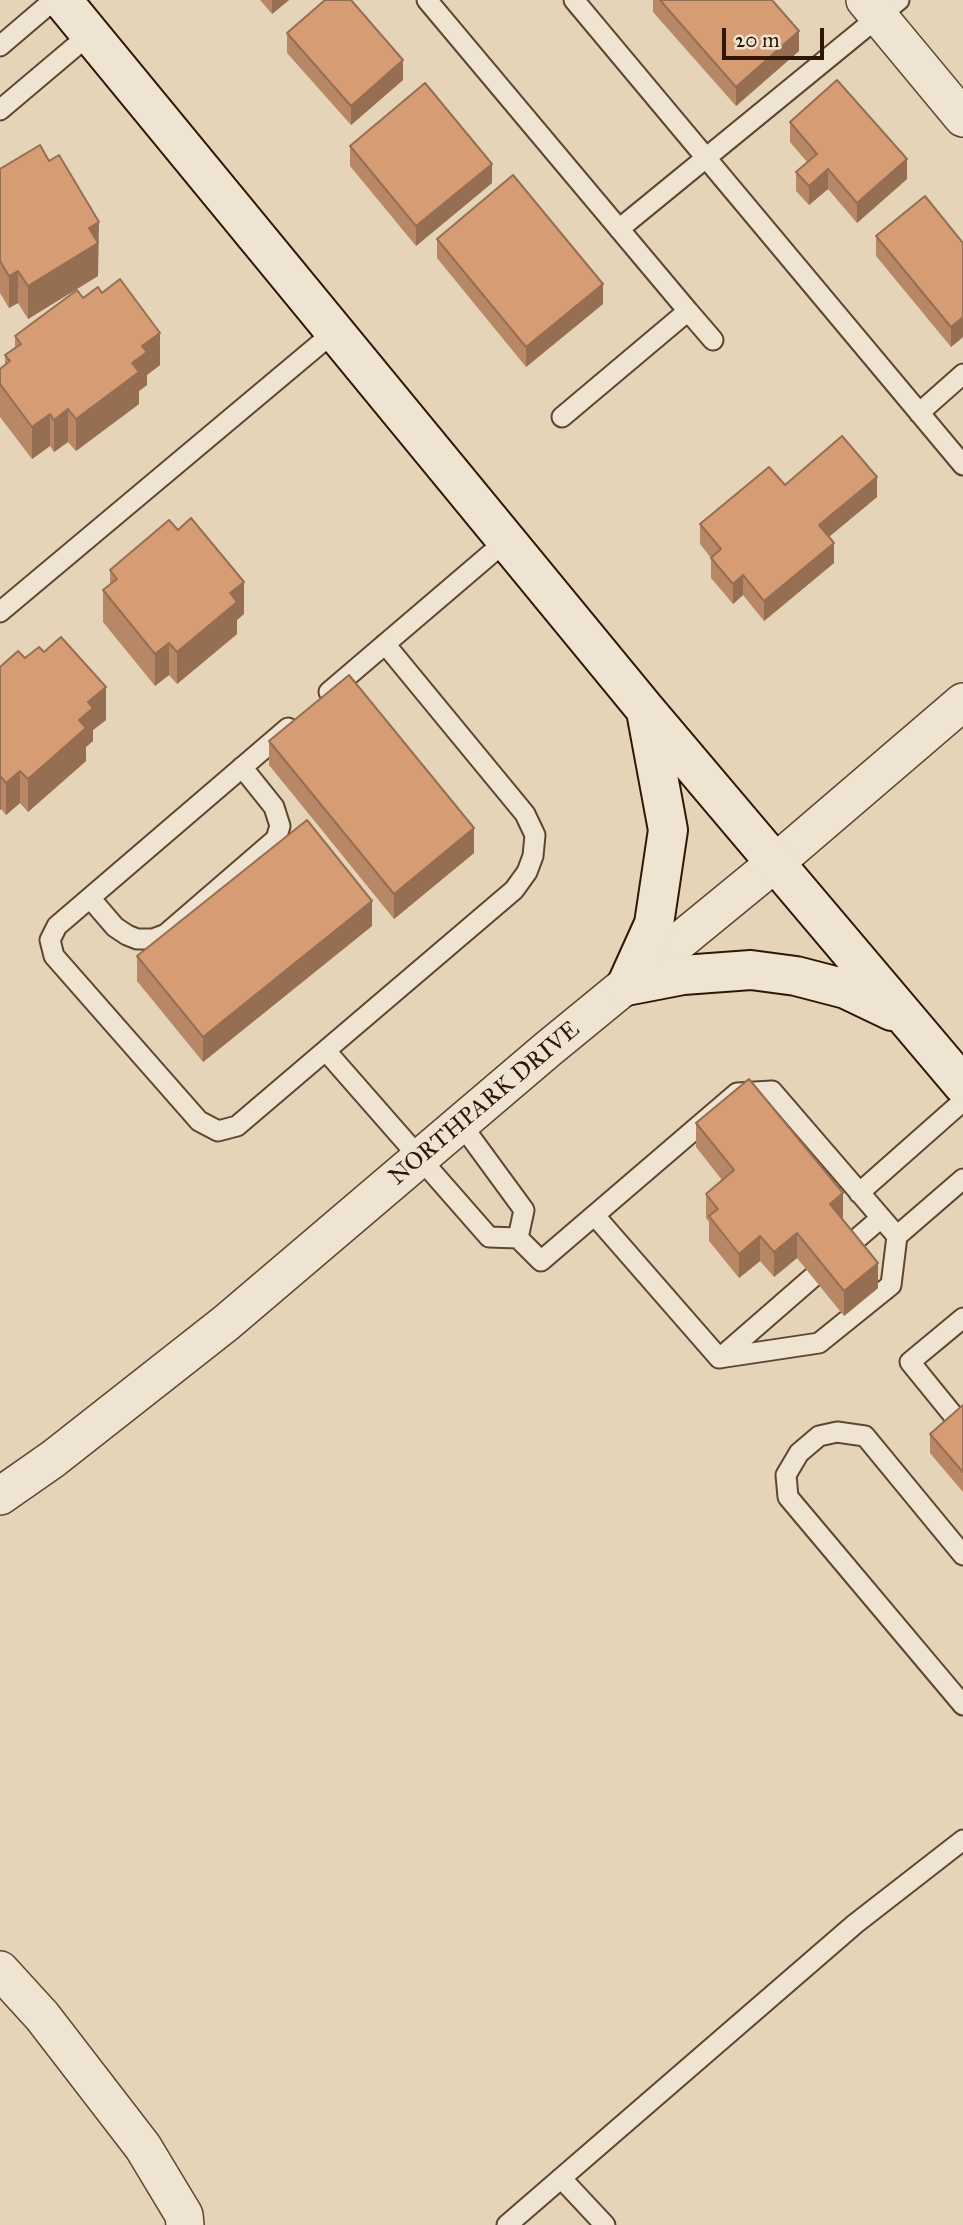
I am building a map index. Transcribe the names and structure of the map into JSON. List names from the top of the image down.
{
  "streets": {
    "street": ["NORTHPARK DRIVE"]
  },
  "scale_bar": "20 m"
}
